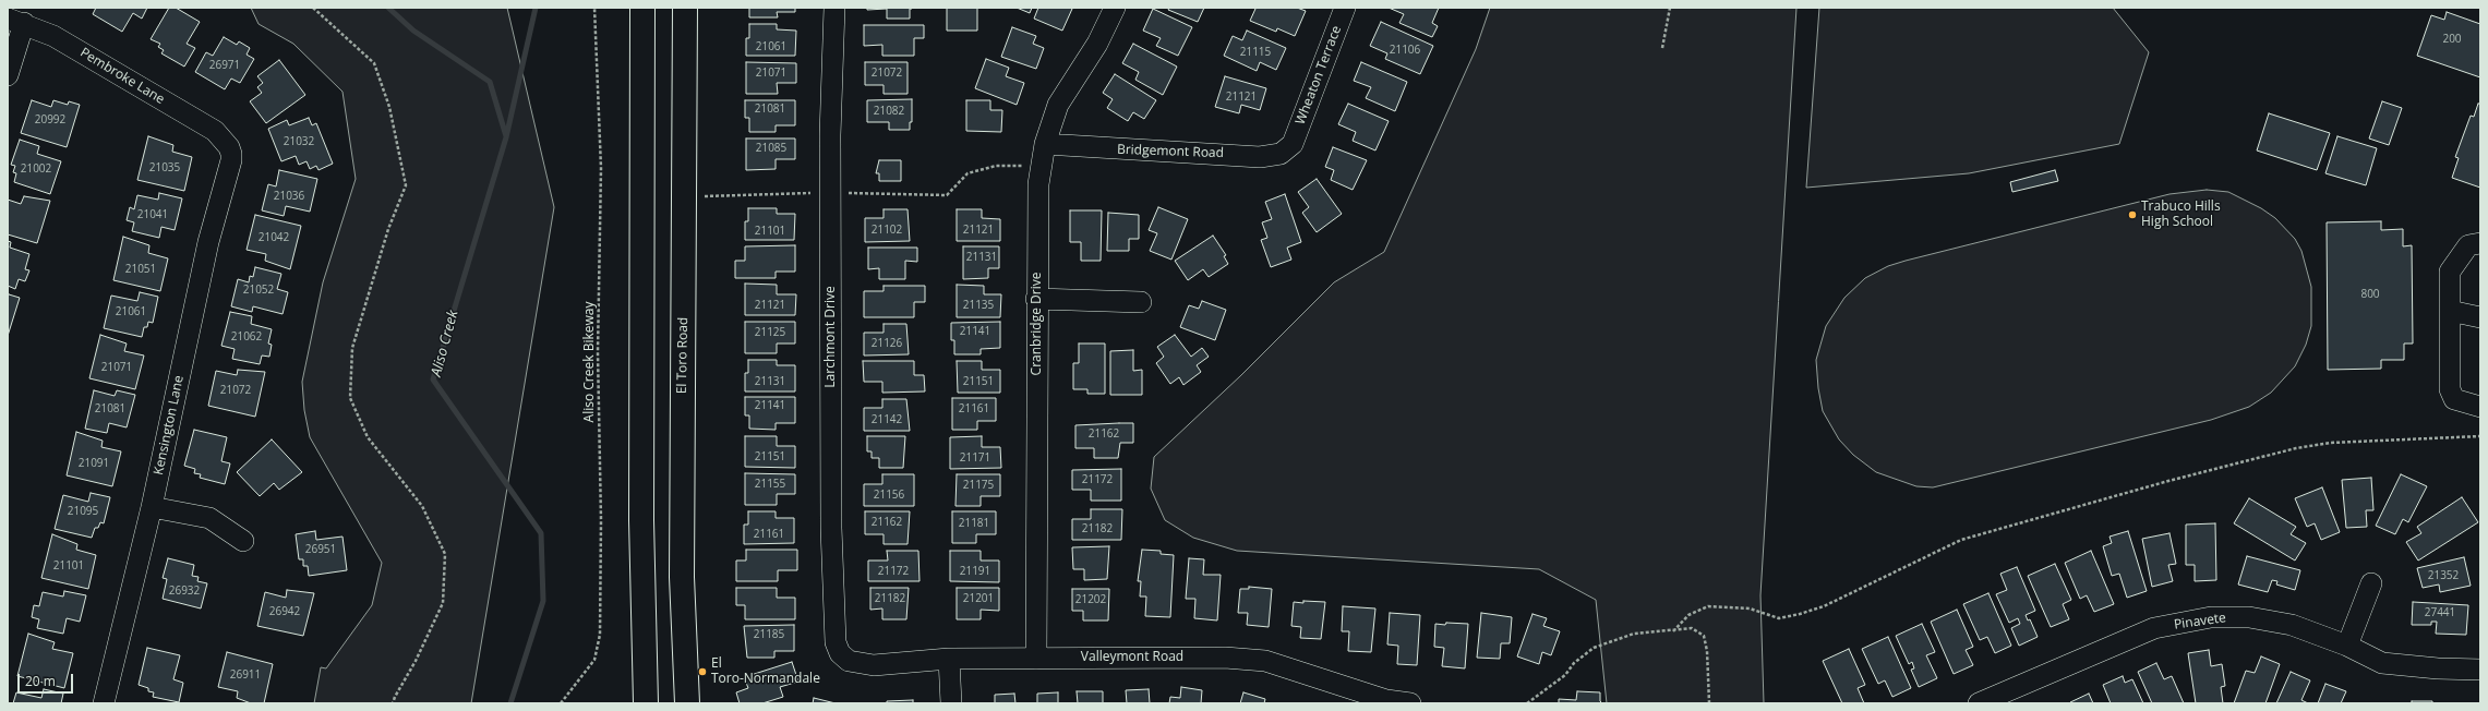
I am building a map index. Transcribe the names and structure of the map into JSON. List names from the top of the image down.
{
  "streets": {
    "main road": ["El Toro Road"],
    "street": [
      "Wheaton Terrace",
      "Pembroke Lane",
      "Bridgemont Road",
      "Cranbridge Drive",
      "Larchmont Drive",
      "Kensington Lane",
      "Pinavete",
      "Valleymont Road"
    ],
    "path": ["Aliso Creek Bikeway"]
  },
  "crossings": [
    ["Wheaton Terrace", "Bridgemont Road"],
    ["Pembroke Lane", "Kensington Lane"],
    ["Bridgemont Road", "Cranbridge Drive"],
    ["Cranbridge Drive", "Valleymont Road"],
    ["Larchmont Drive", "Valleymont Road"]
  ],
  "water": ["Aliso Creek"],
  "places": ["Trabuco Hills High School", "El Toro-Normandale"],
  "house_numbers": [
    "200",
    "21061",
    "21106",
    "21115",
    "26971",
    "21071",
    "21072",
    "21121",
    "21081",
    "21082",
    "20992",
    "21032",
    "21085",
    "21035",
    "21002",
    "21036",
    "21041",
    "21102",
    "21121",
    "21101",
    "21042",
    "21131",
    "21051",
    "21052",
    "800",
    "21121",
    "21135",
    "21061",
    "21141",
    "21125",
    "21062",
    "21126",
    "21071",
    "21131",
    "21151",
    "21072",
    "21141",
    "21081",
    "21161",
    "21142",
    "21162",
    "21151",
    "21171",
    "21091",
    "21172",
    "21155",
    "21175",
    "21156",
    "21095",
    "21162",
    "21181",
    "21182",
    "21161",
    "26951",
    "21101",
    "21172",
    "21191",
    "21352",
    "26932",
    "21182",
    "21201",
    "21202",
    "26942",
    "27441",
    "21185",
    "26911"
  ],
  "scale_bar": "20 m"
}
